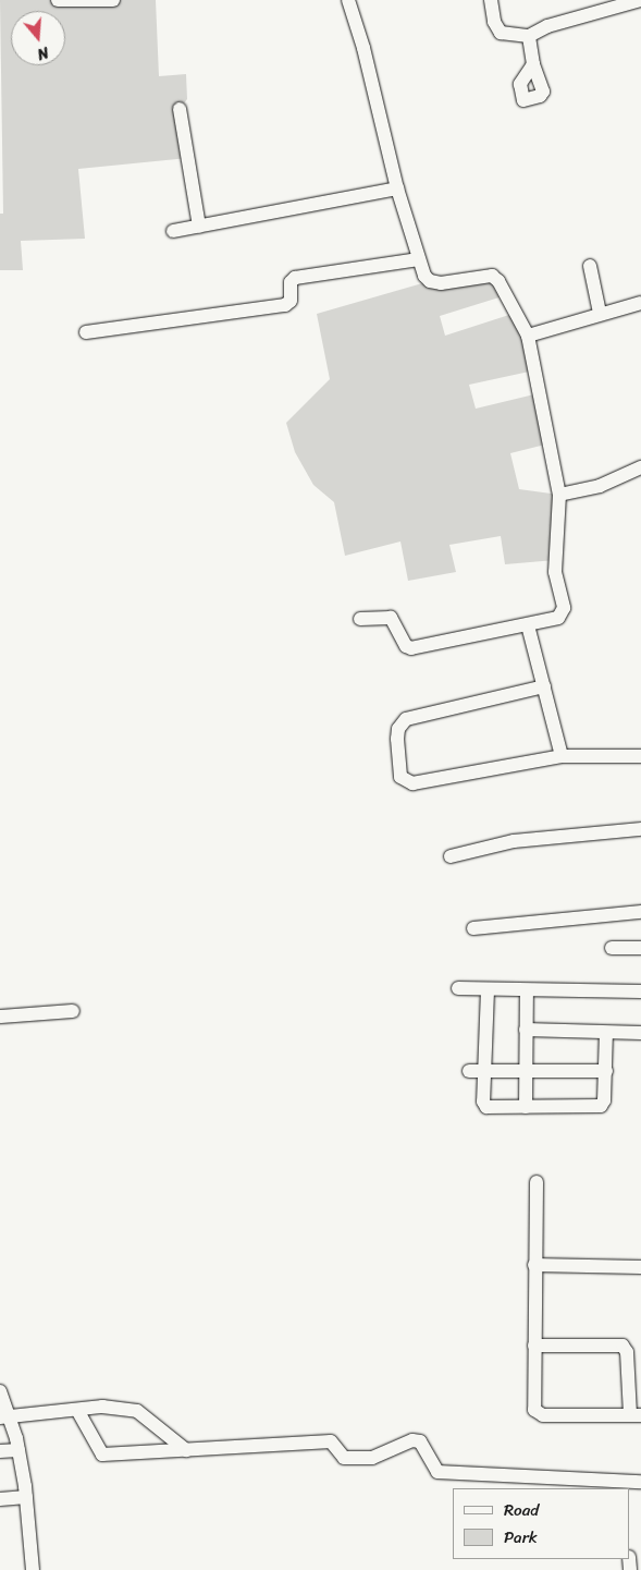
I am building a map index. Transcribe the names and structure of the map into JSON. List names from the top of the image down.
{
  "legend": ["Road", "Park"],
  "north": "bottom"
}
